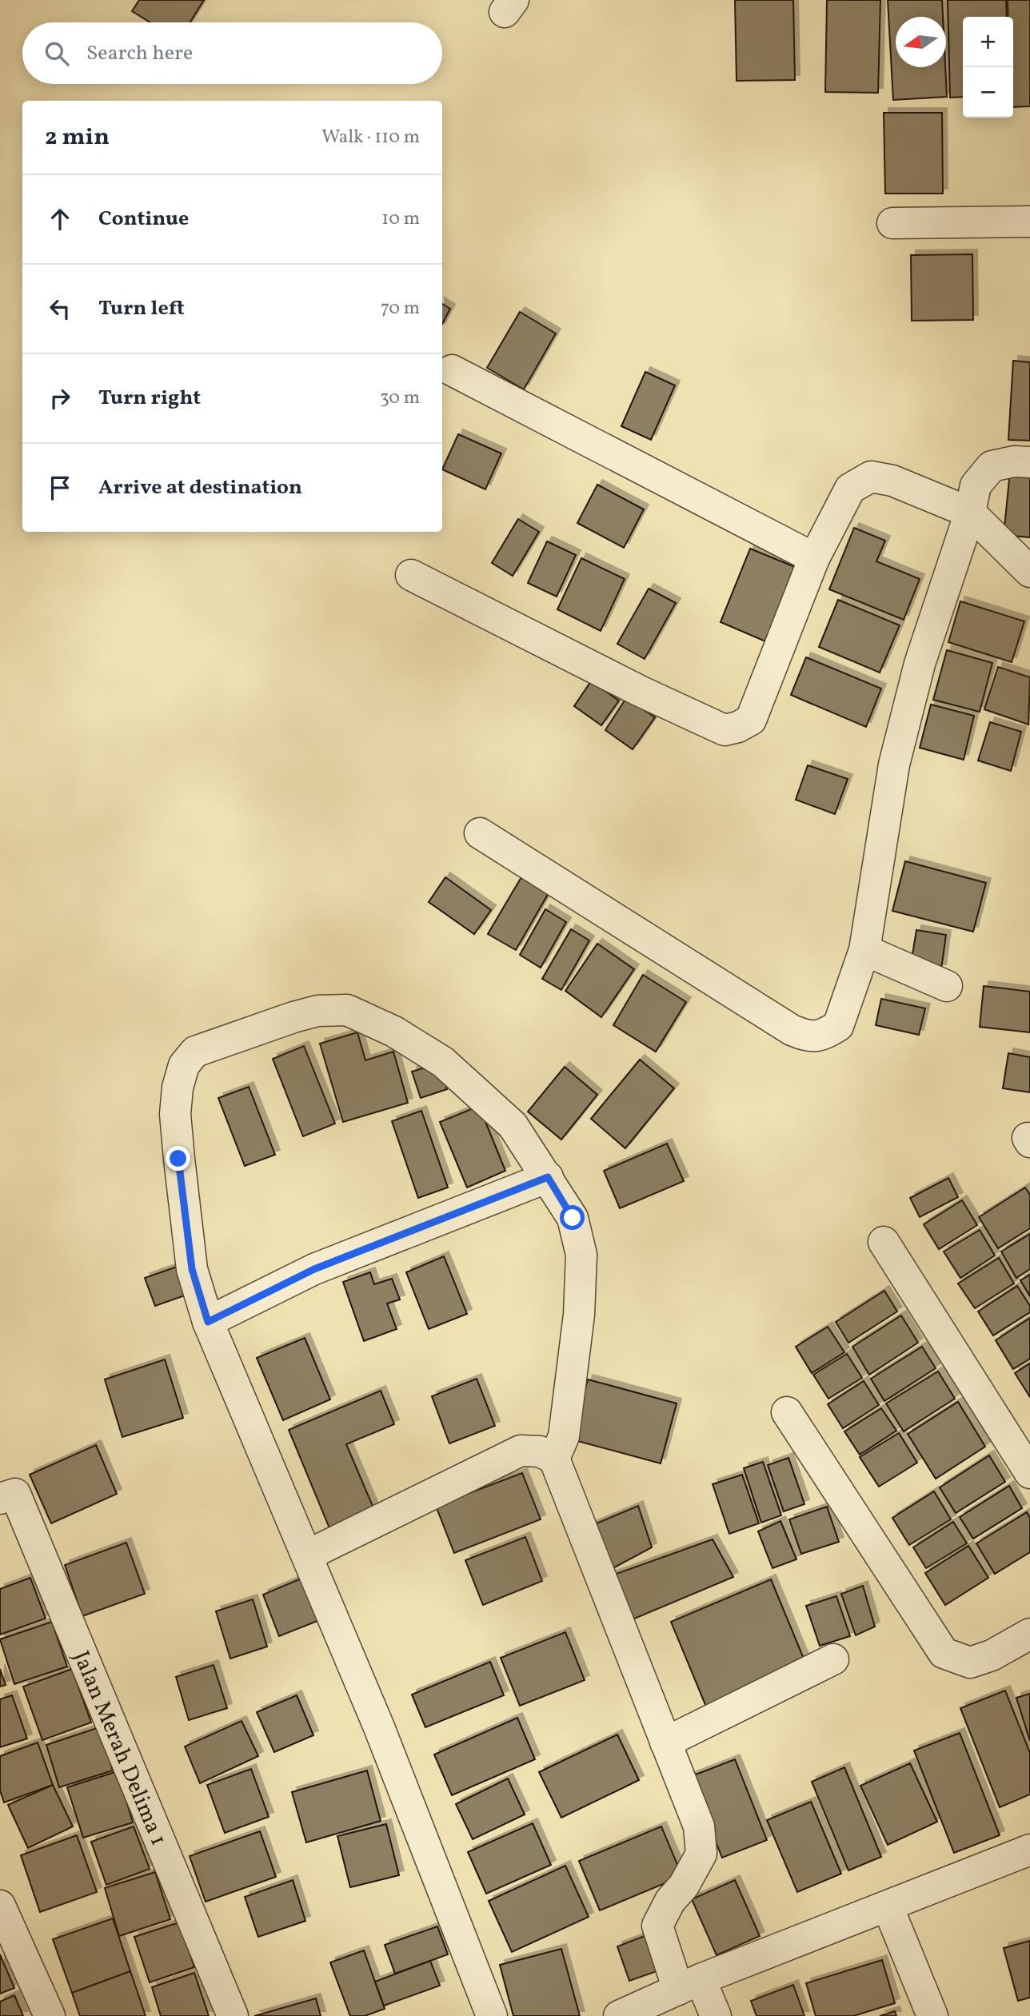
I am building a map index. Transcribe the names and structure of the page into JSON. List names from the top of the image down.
{
  "streets": {
    "street": ["Jalan Merah Delima 1"]
  },
  "north": "left",
  "page": {
    "map_buttons": ["+", "−"],
    "search": "Search here",
    "heading": ["2 min", "Walk · 110 m"],
    "list": [
      ["Continue", "10 m"],
      ["Turn left", "70 m"],
      ["Turn right", "30 m"],
      "Arrive at destination"
    ]
  }
}
